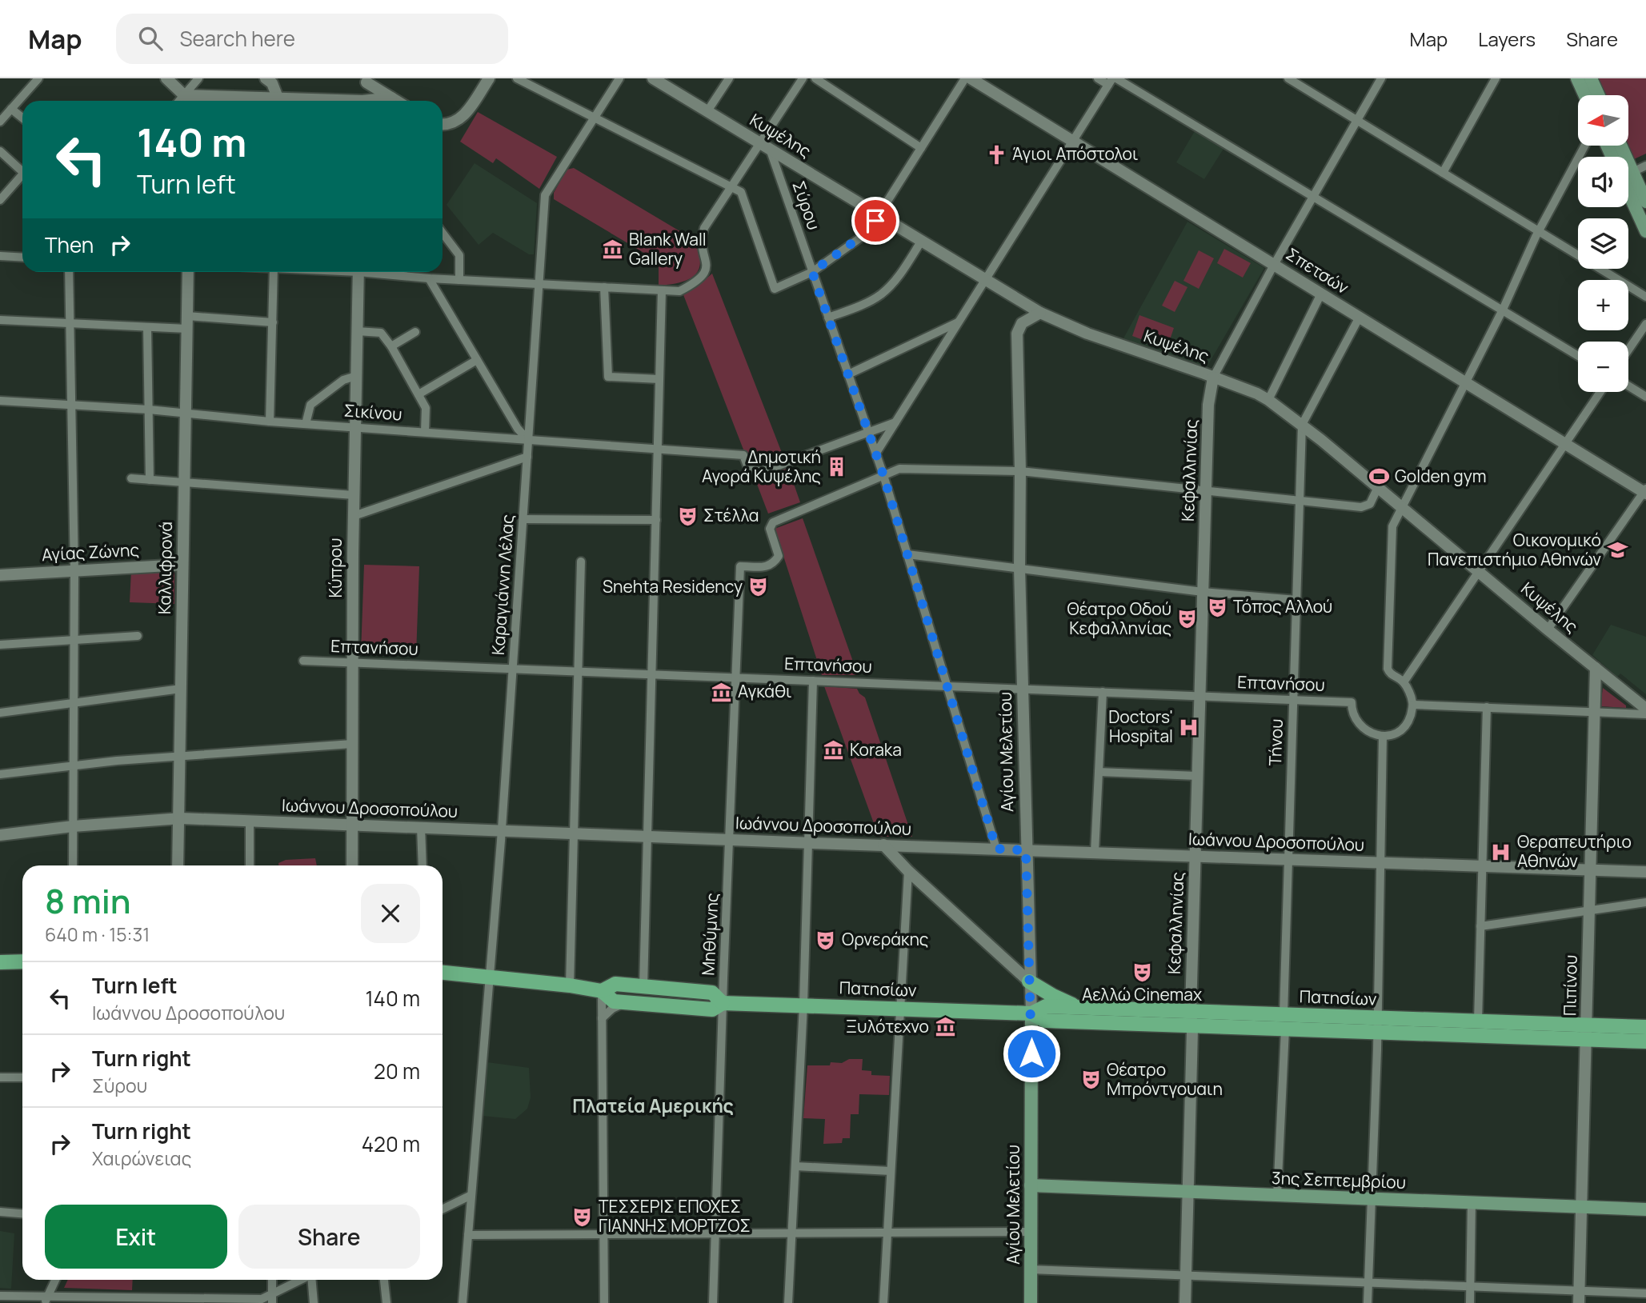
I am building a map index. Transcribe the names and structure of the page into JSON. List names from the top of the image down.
{
  "streets": {
    "main road": ["Αγίου Μελετίου", "Πατησίων", "3ης Σεπτεμβρίου"],
    "street": [
      "Κυψέλης",
      "Σύρου",
      "Σπετσών",
      "Σικίνου",
      "Κεφαλληνίας",
      "Αγίας Ζώνης",
      "Καλλιφρονά",
      "Κύπρου",
      "Καραγιάννη Λέλας",
      "Επτανήσου",
      "Τήνου",
      "Ιωάννου Δροσοπούλου",
      "Μηθύμνης",
      "Πιπίνου"
    ]
  },
  "crossings": [
    ["Κυψέλης", "Σύρου"],
    ["Κυψέλης", "Κεφαλληνίας"],
    ["Κυψέλης", "Τήνου"],
    ["Κυψέλης", "Αγίου Μελετίου"],
    ["Κυψέλης", "Πιπίνου"],
    ["Σύρου", "Σικίνου"],
    ["Σύρου", "Επτανήσου"],
    ["Σύρου", "Ιωάννου Δροσοπούλου"],
    ["Σύρου", "Μηθύμνης"],
    ["Σπετσών", "Τήνου"],
    ["Σικίνου", "Καλλιφρονά"],
    ["Σικίνου", "Κύπρου"],
    ["Σικίνου", "Καραγιάννη Λέλας"],
    ["Κεφαλληνίας", "Επτανήσου"],
    ["Κεφαλληνίας", "Ιωάννου Δροσοπούλου"],
    ["Κεφαλληνίας", "Πατησίων"],
    ["Κεφαλληνίας", "3ης Σεπτεμβρίου"],
    ["Αγίας Ζώνης", "Καλλιφρονά"],
    ["Καλλιφρονά", "Ιωάννου Δροσοπούλου"],
    ["Κύπρου", "Επτανήσου"],
    ["Κύπρου", "Ιωάννου Δροσοπούλου"],
    ["Καραγιάννη Λέλας", "Επτανήσου"],
    ["Καραγιάννη Λέλας", "Ιωάννου Δροσοπούλου"],
    ["Καραγιάννη Λέλας", "Πατησίων"],
    ["Επτανήσου", "Τήνου"],
    ["Επτανήσου", "Αγίου Μελετίου"],
    ["Επτανήσου", "Μηθύμνης"],
    ["Τήνου", "Ιωάννου Δροσοπούλου"],
    ["Τήνου", "Πατησίων"],
    ["Αγίου Μελετίου", "Ιωάννου Δροσοπούλου"],
    ["Αγίου Μελετίου", "Πατησίων"],
    ["Αγίου Μελετίου", "3ης Σεπτεμβρίου"],
    ["Ιωάννου Δροσοπούλου", "Μηθύμνης"],
    ["Ιωάννου Δροσοπούλου", "Πιπίνου"],
    ["Μηθύμνης", "Πατησίων"],
    ["Πιπίνου", "Πατησίων"],
    ["Πιπίνου", "3ης Σεπτεμβρίου"]
  ],
  "districts": ["Πλατεία Αμερικής"],
  "places": {
    "church": ["Άγιοι Απόστολοι"],
    "museum": [
      "Blank Wall Gallery",
      "Αγκάθι",
      "Koraka",
      "Ξυλότεχνο"
    ],
    "building": ["Δημοτική Αγορά Κυψέλης"],
    "sports": ["Golden gym"],
    "theatre": [
      "Στέλλα",
      "Snehta Residency",
      "Τόπος Αλλού",
      "Θέατρο Οδού Κεφαλληνίας",
      "Ορνεράκης",
      "Αελλώ Cinemax",
      "Θέατρο Μπρόντγουαιη",
      "ΤΕΣΣΕΡΙΣ ΕΠΟΧΕΣ ΓΙΑΝΝΗΣ ΜΟΡΤΖΟΣ"
    ],
    "school or university": ["Οικονομικό Πανεπιστήμιο Αθηνών"],
    "hospital": ["Doctors' Hospital", "Θεραπευτήριο Αθηνών"]
  },
  "north": "left",
  "page": {
    "header": "Map",
    "search": "Search here",
    "nav": ["Map", "Layers", "Share"],
    "map_buttons": ["+", "−"],
    "turn": ["140 m", "Turn left"],
    "then": "Then",
    "heading": ["8 min", "640 m · 15:31"],
    "list": [
      {
        "name": "Turn left",
        "note": "Ιωάννου Δροσοπούλου",
        "value": "140 m"
      },
      {
        "name": "Turn right",
        "note": "Σύρου",
        "value": "20 m"
      },
      {
        "name": "Turn right",
        "note": "Χαιρώνειας",
        "value": "420 m"
      }
    ],
    "buttons": ["Exit", "Share"]
  }
}
